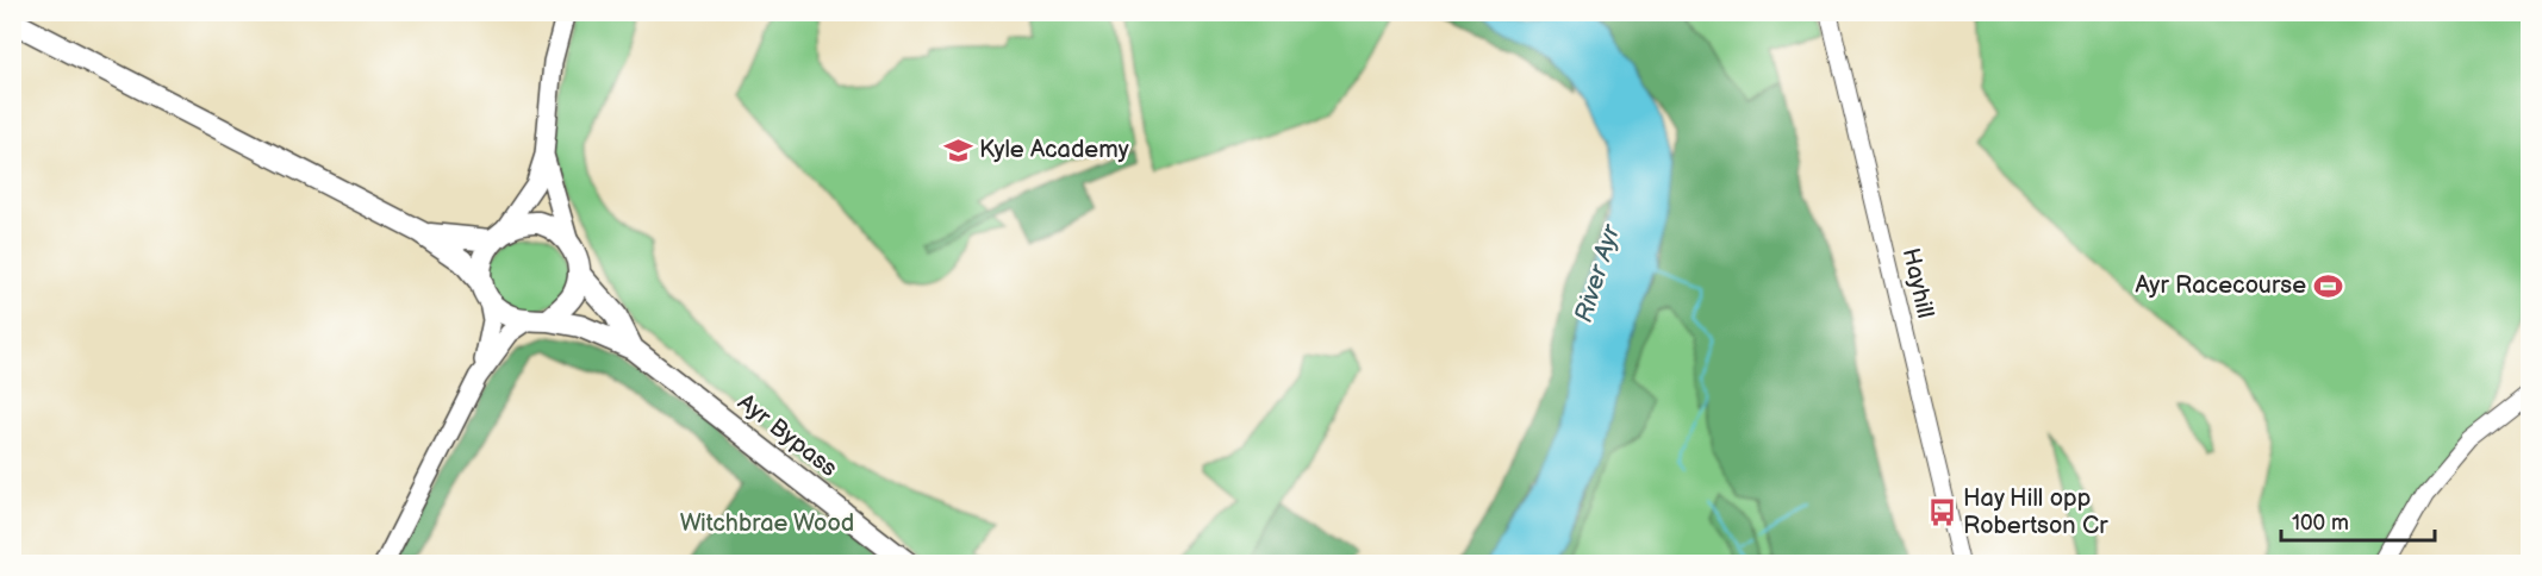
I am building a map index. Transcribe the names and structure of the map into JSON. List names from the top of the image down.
{
  "streets": {
    "highway": ["Ayr Bypass"],
    "street": ["Hayhill"]
  },
  "water": ["River Ayr"],
  "parks": ["Witchbrae Wood"],
  "places": {
    "school or university": ["Kyle Academy"],
    "sports": ["Ayr Racecourse"],
    "bus stop": ["Hay Hill opp Robertson Cr"]
  },
  "scale_bar": "100 m"
}
